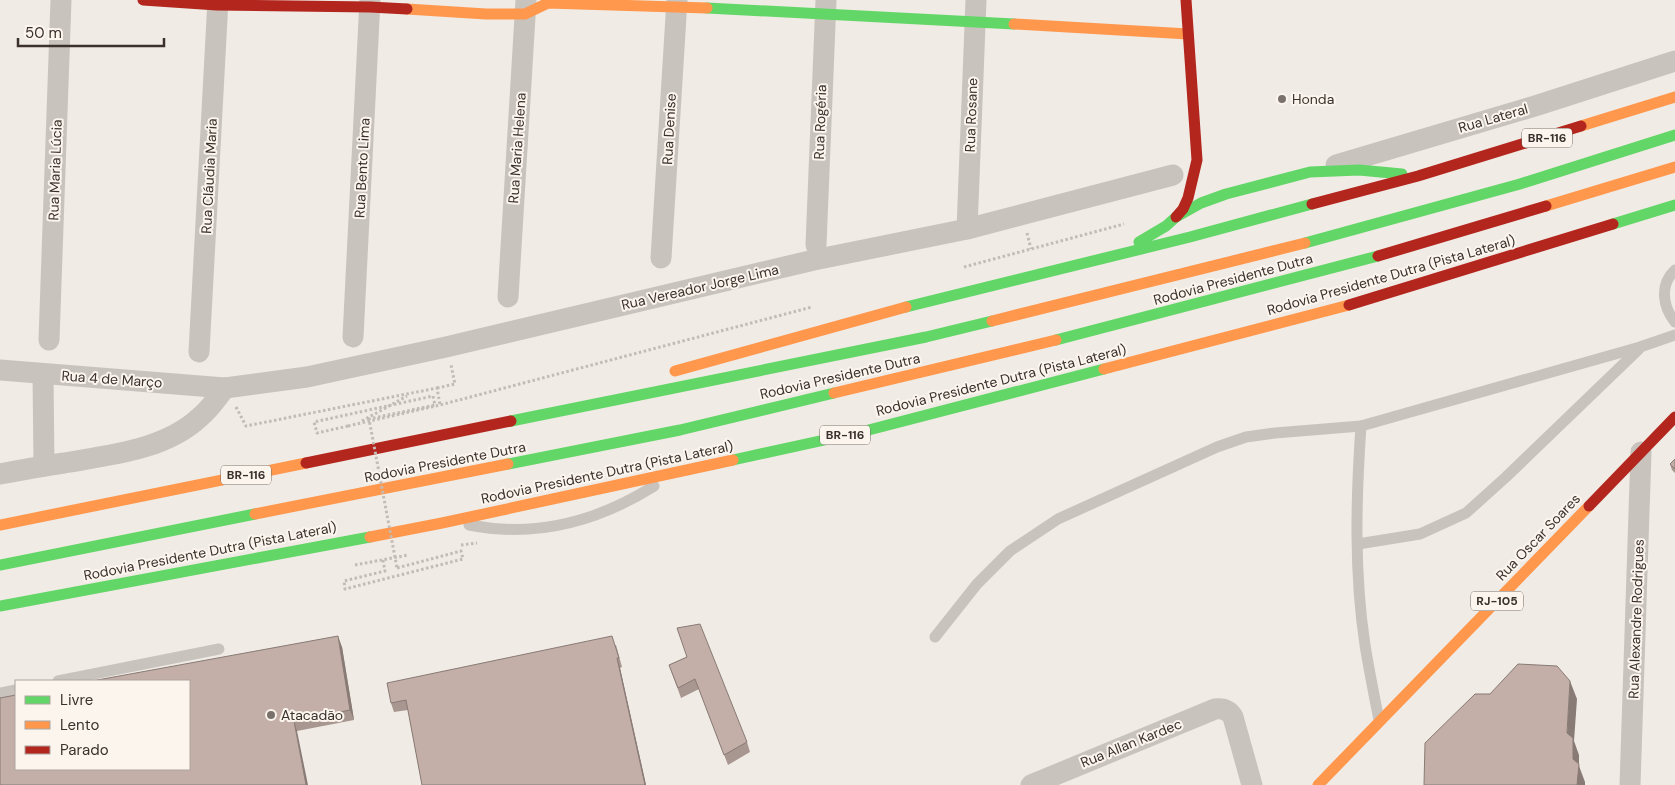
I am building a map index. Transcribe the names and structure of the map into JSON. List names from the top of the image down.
{
  "streets": {
    "main road": [
      "BR-116",
      "Rodovia Presidente Dutra (Pista Lateral)",
      "Rodovia Presidente Dutra",
      "Rua Oscar Soares",
      "RJ-105"
    ],
    "street": [
      "Rua Rosane",
      "Rua Lateral",
      "Rua Rogéria",
      "Rua Denise",
      "Rua Maria Helena",
      "Rua Bento Lima",
      "Rua Maria Lúcia",
      "Rua Cláudia Maria",
      "Rua Vereador Jorge Lima",
      "Rua 4 de Março",
      "Rua Alexandre Rodrigues",
      "Rua Allan Kardec"
    ]
  },
  "crossings": [
    ["Rua Rosane", "Rua Vereador Jorge Lima"],
    ["BR-116", "Rodovia Presidente Dutra"],
    ["Rua Vereador Jorge Lima", "Rua 4 de Março"],
    ["Rua Oscar Soares", "Rua Alexandre Rodrigues"]
  ],
  "places": ["Honda", "Atacadão"],
  "legend": ["Livre", "Lento", "Parado"],
  "scale_bar": "50 m"
}
